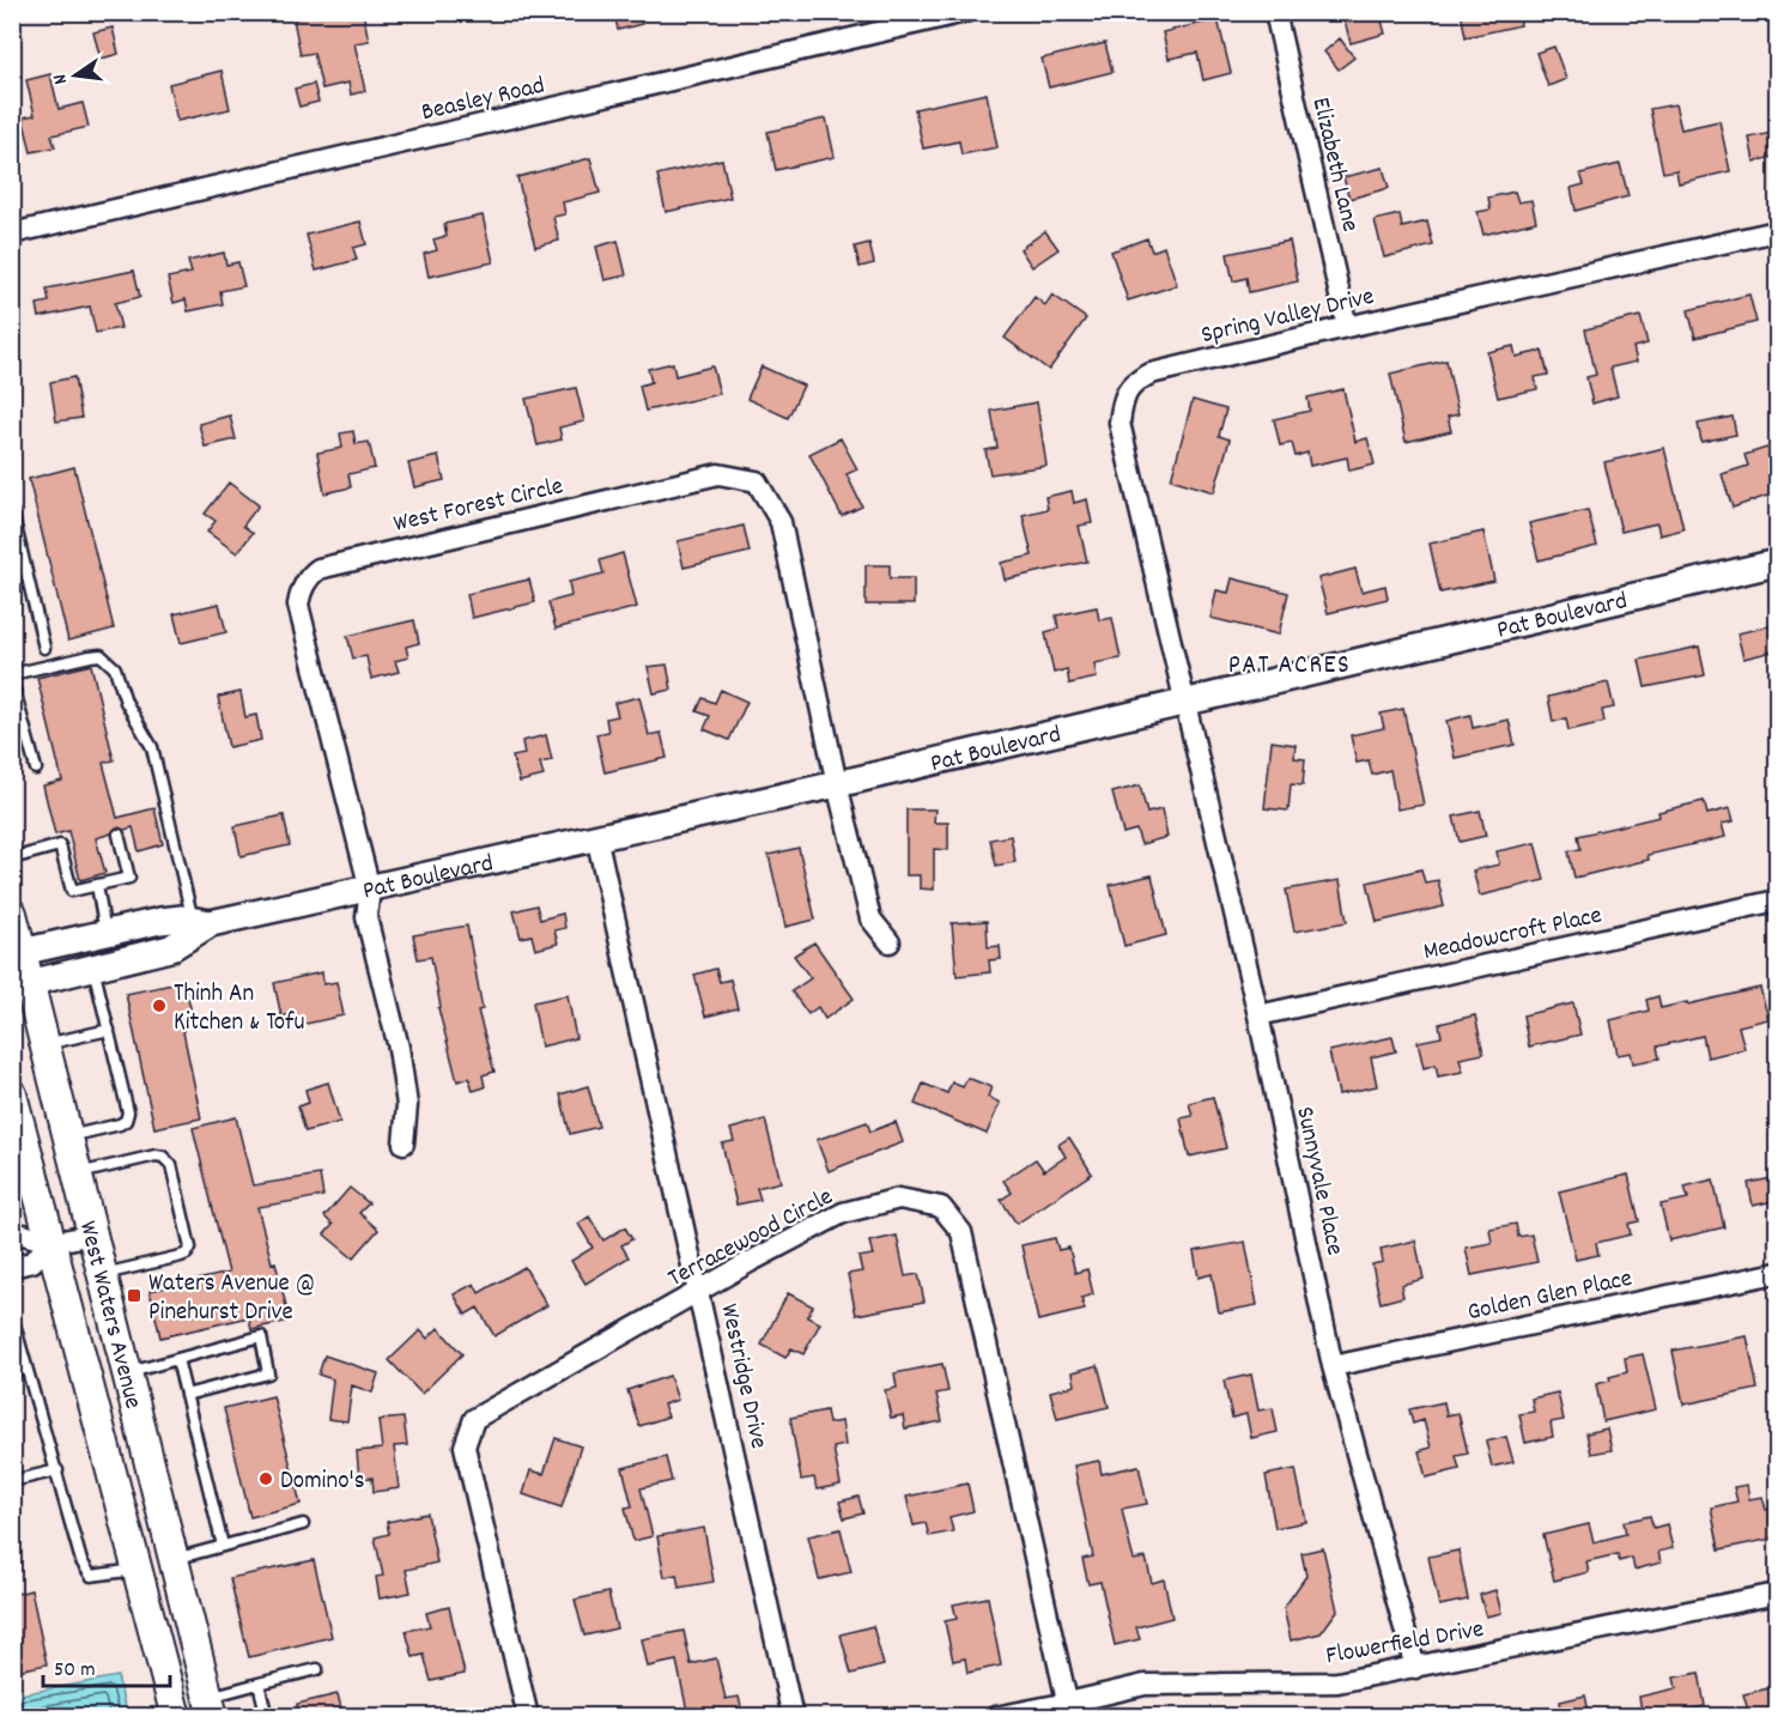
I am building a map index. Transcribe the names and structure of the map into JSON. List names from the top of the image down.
{
  "streets": {
    "main road": ["West Waters Avenue"],
    "street": [
      "Beasley Road",
      "Elizabeth Lane",
      "Spring Valley Drive",
      "West Forest Circle",
      "Pat Boulevard",
      "Meadowcroft Place",
      "Sunnyvale Place",
      "Terracewood Circle",
      "Golden Glen Place",
      "Westridge Drive",
      "Flowerfield Drive"
    ]
  },
  "crossings": [
    ["Elizabeth Lane", "Spring Valley Drive"],
    ["Spring Valley Drive", "Pat Boulevard"],
    ["Spring Valley Drive", "Sunnyvale Place"],
    ["West Forest Circle", "Pat Boulevard"],
    ["Pat Boulevard", "Sunnyvale Place"],
    ["Pat Boulevard", "West Waters Avenue"],
    ["Pat Boulevard", "Westridge Drive"],
    ["Meadowcroft Place", "Sunnyvale Place"],
    ["Sunnyvale Place", "Golden Glen Place"],
    ["Sunnyvale Place", "Flowerfield Drive"],
    ["Terracewood Circle", "Westridge Drive"],
    ["Terracewood Circle", "Flowerfield Drive"]
  ],
  "districts": ["PAT ACRES"],
  "places": {
    "other": ["Thinh An Kitchen & Tofu", "Domino's"],
    "transit": ["Waters Avenue @ Pinehurst Drive"]
  },
  "scale_bar": "50 m",
  "north": "left"
}
